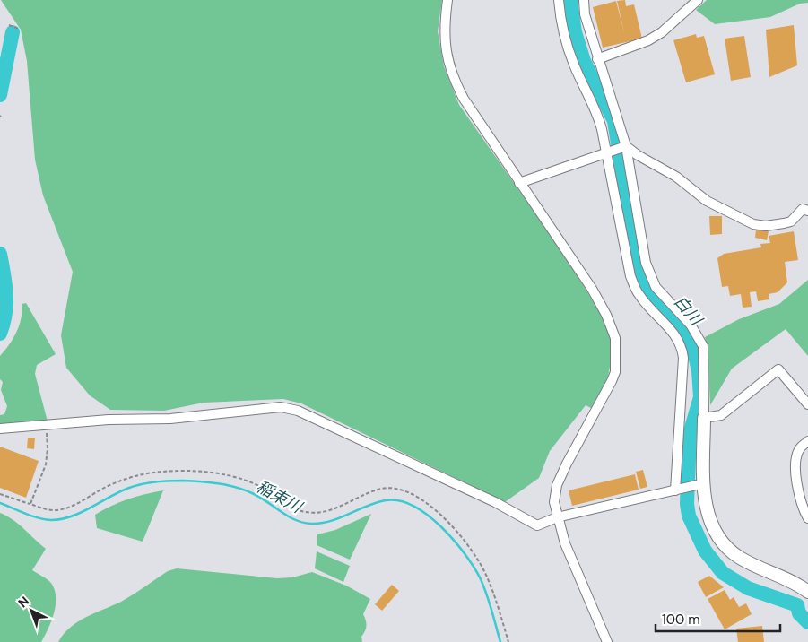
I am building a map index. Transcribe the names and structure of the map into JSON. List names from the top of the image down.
{
  "water": ["白川", "稲束川"],
  "scale_bar": "100 m",
  "north": "top left"
}
